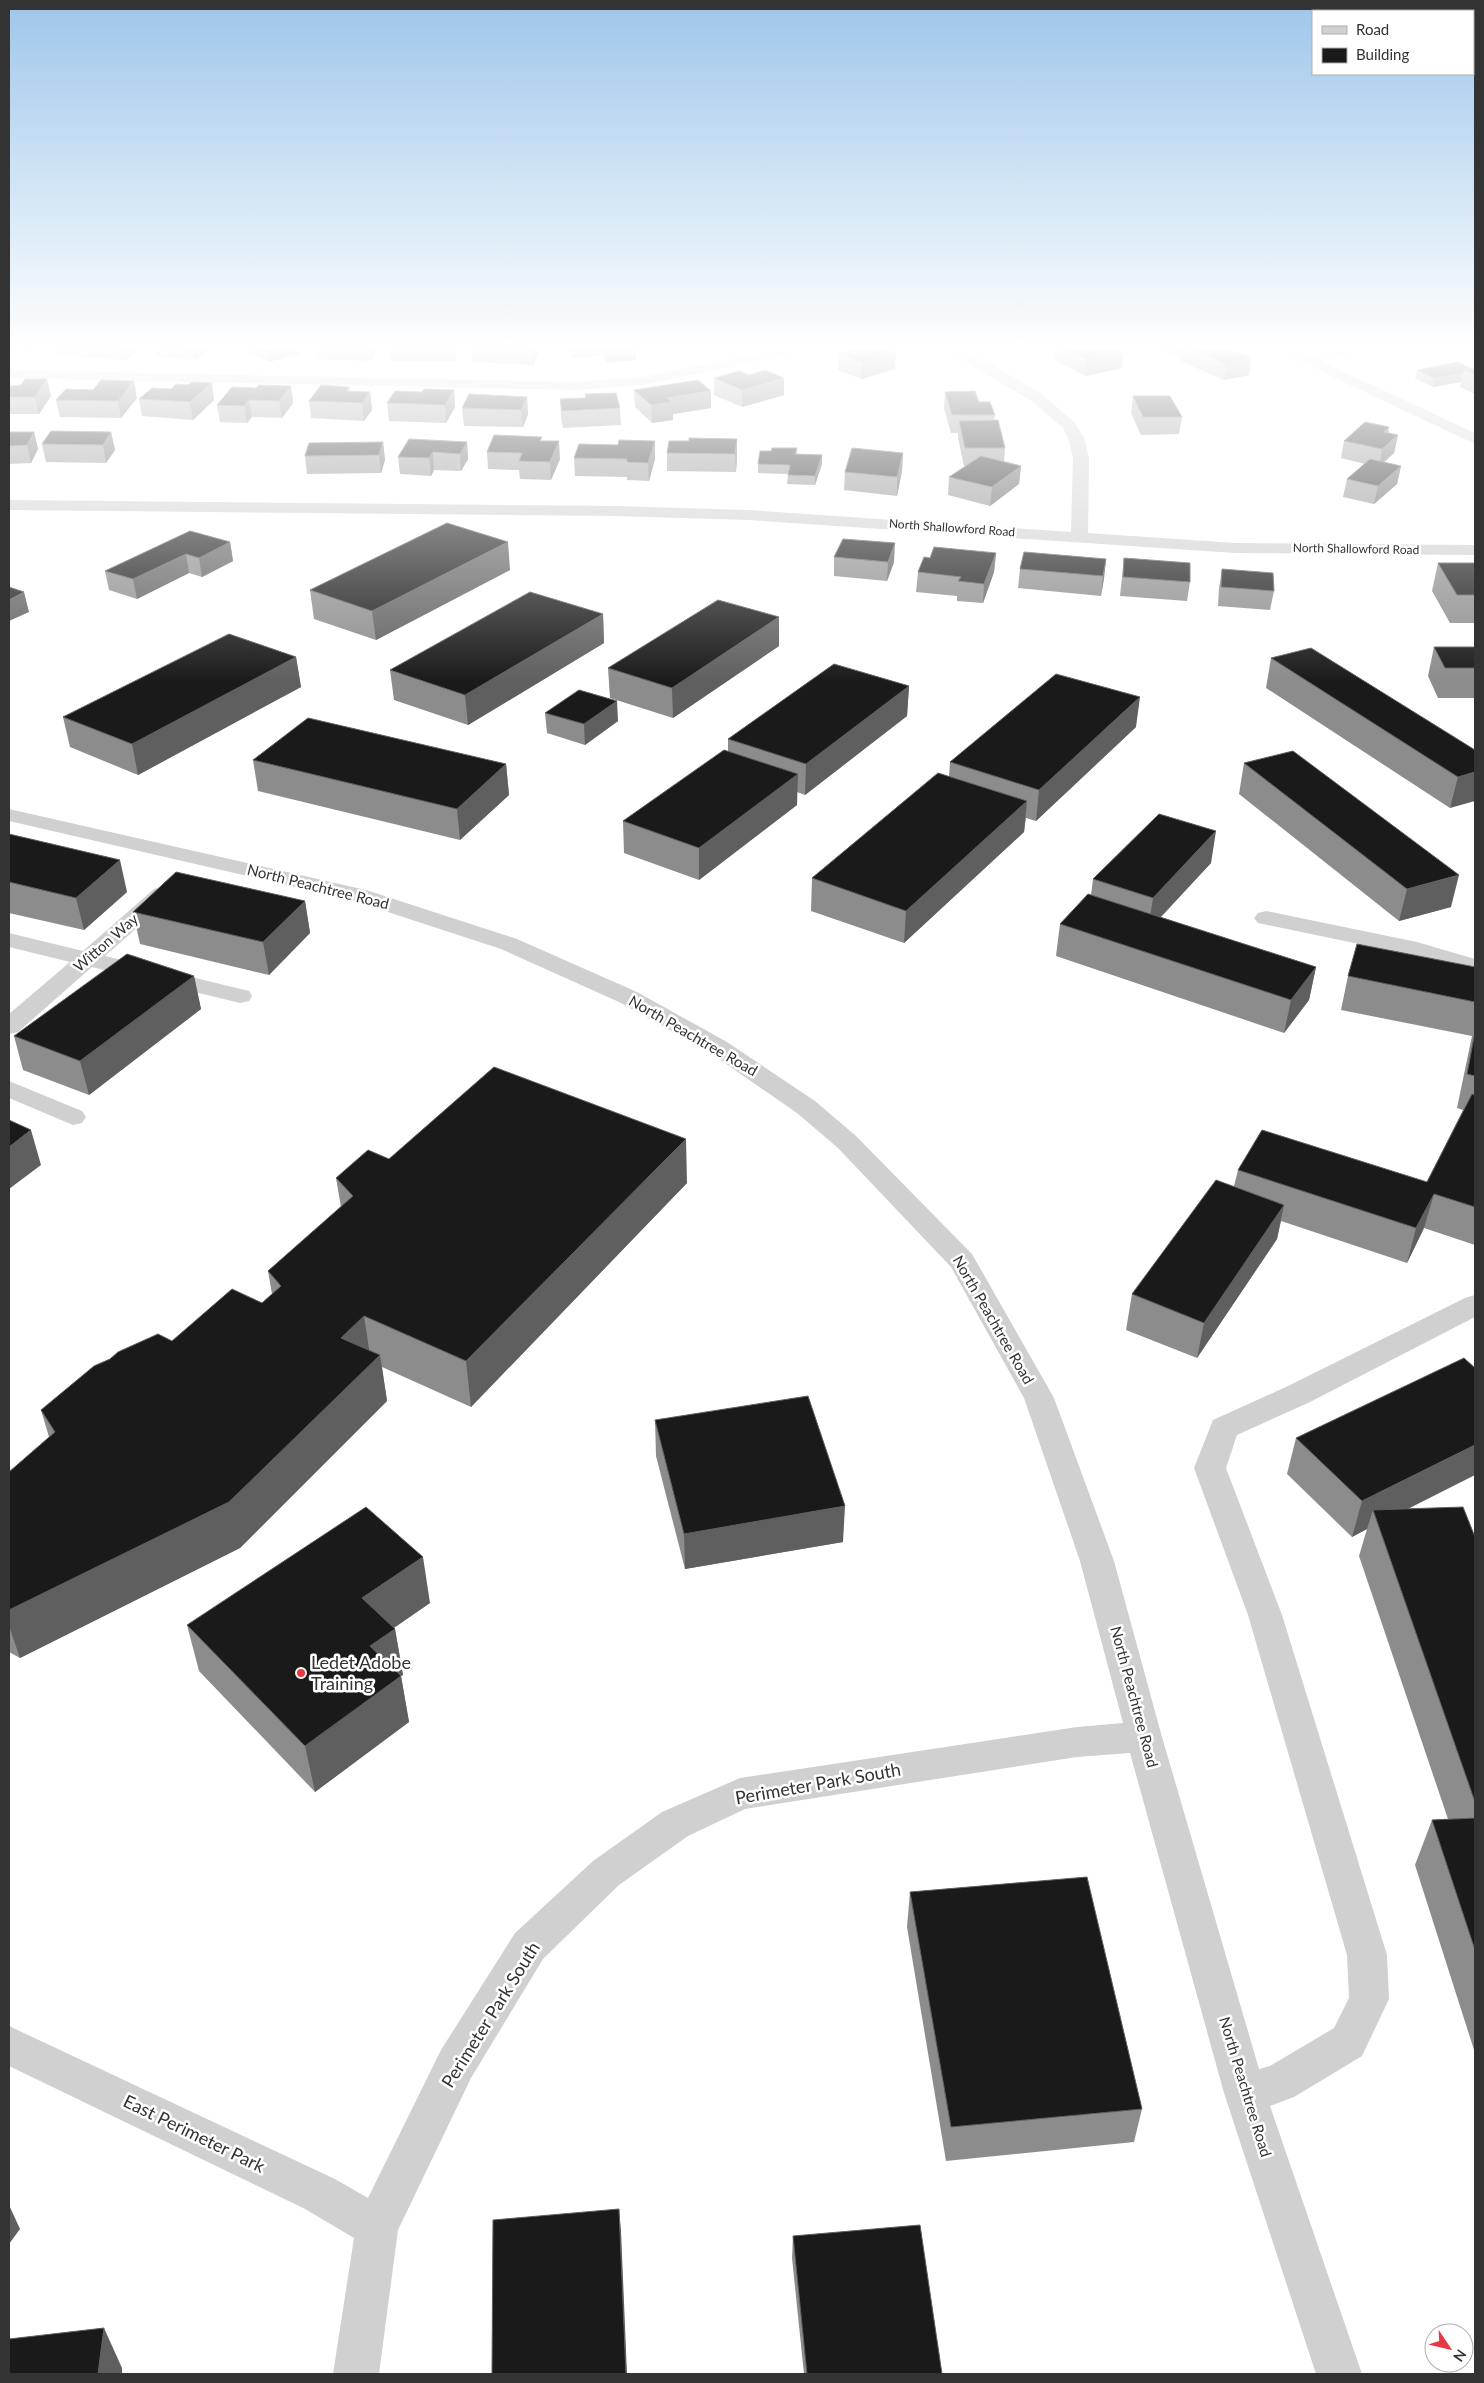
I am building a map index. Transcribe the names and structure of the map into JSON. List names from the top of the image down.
{
  "streets": {
    "street": [
      "North Shallowford Road",
      "North Peachtree Road",
      "Witton Way",
      "Perimeter Park South",
      "East Perimeter Park"
    ]
  },
  "crossings": [
    ["North Peachtree Road", "Witton Way"],
    ["North Peachtree Road", "Perimeter Park South"],
    ["Perimeter Park South", "East Perimeter Park"]
  ],
  "places": ["Ledet Adobe Training"],
  "legend": ["Road", "Building"],
  "north": "bottom right"
}
